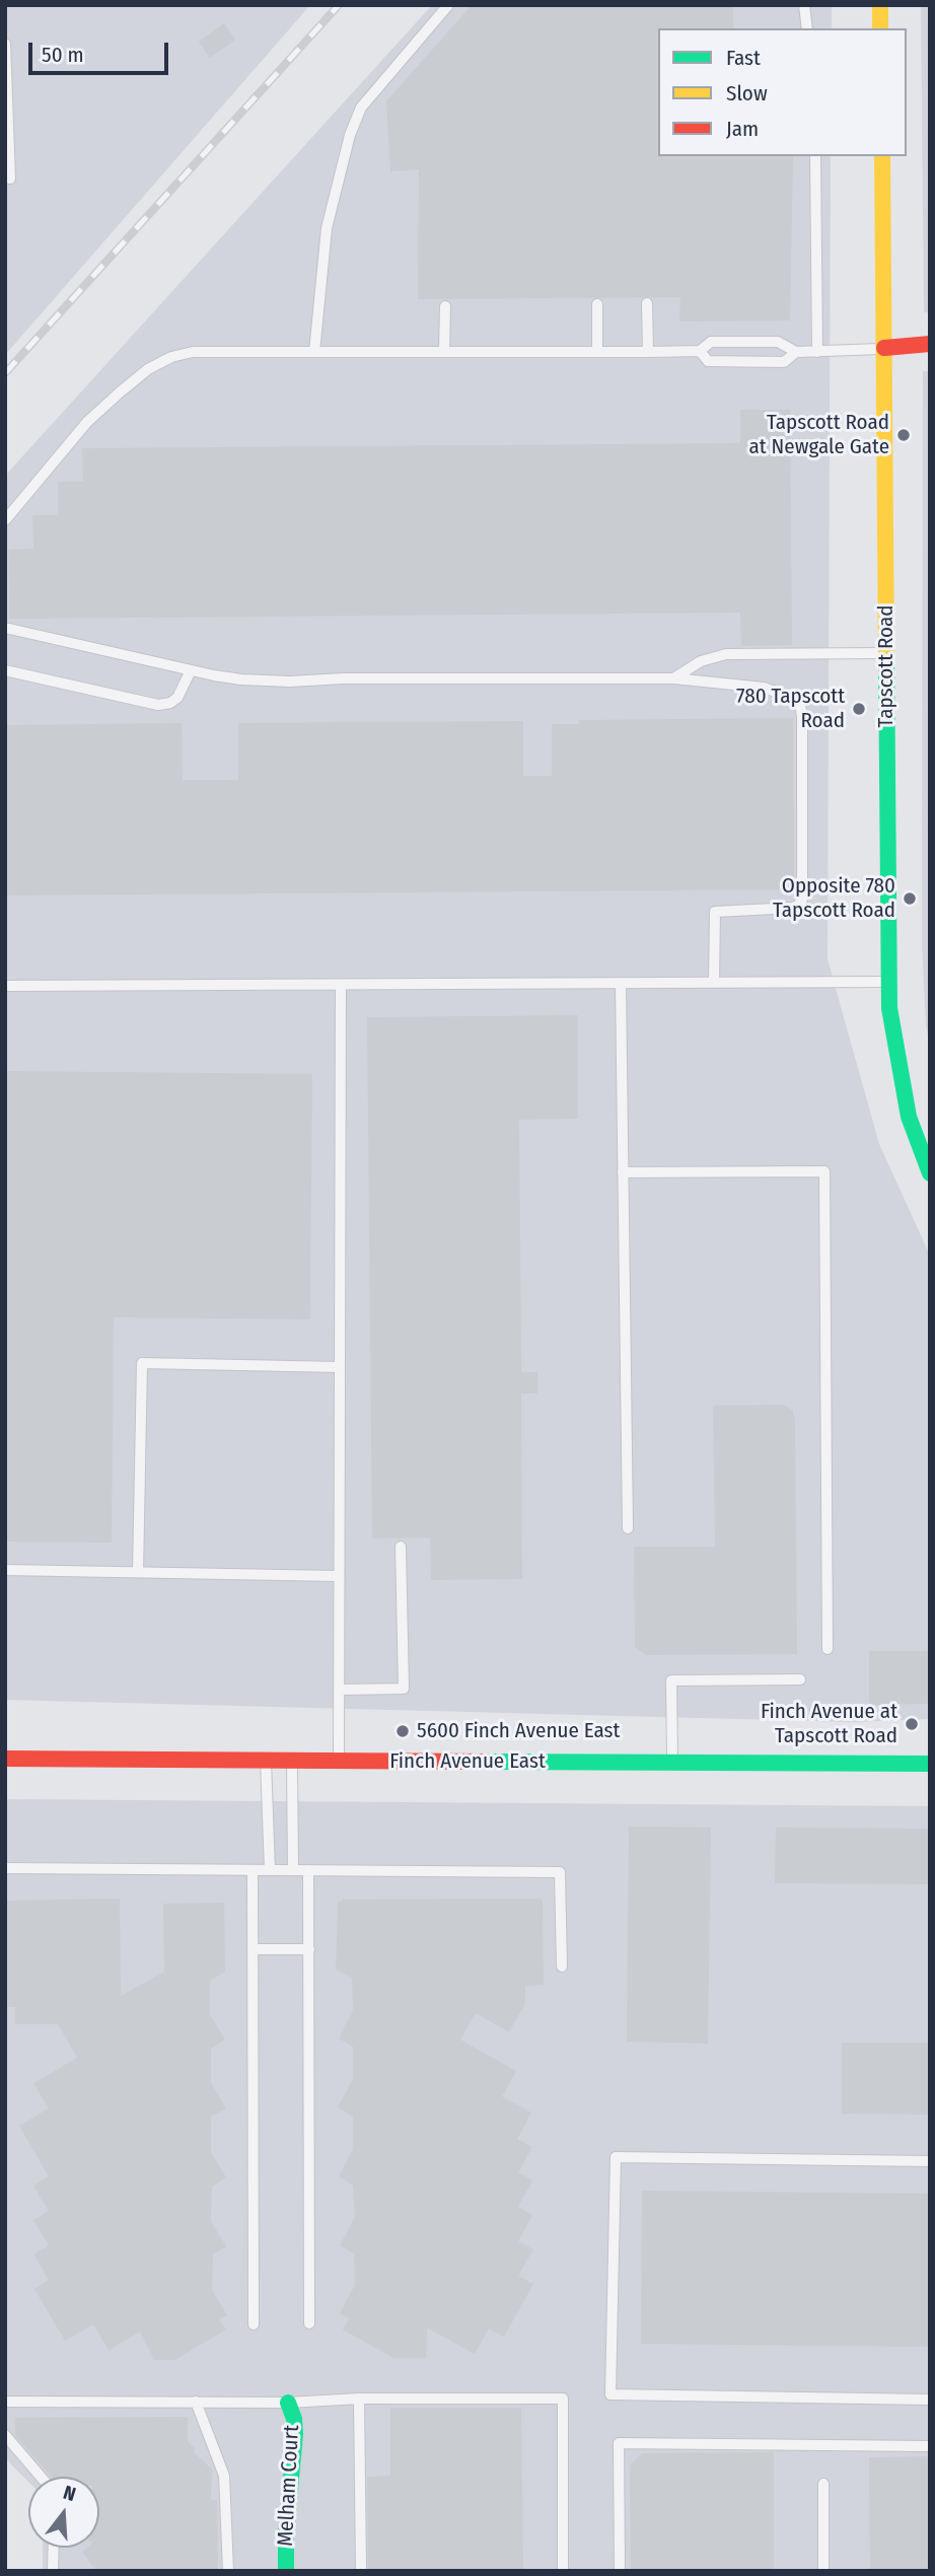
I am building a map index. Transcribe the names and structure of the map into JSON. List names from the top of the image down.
{
  "streets": {
    "street": ["Tapscott Road", "Finch Avenue East", "Melham Court"]
  },
  "places": [
    "Tapscott Road at Newgale Gate",
    "780 Tapscott Road",
    "Opposite 780 Tapscott Road",
    "Finch Avenue at Tapscott Road",
    "5600 Finch Avenue East"
  ],
  "legend": ["Fast", "Slow", "Jam"],
  "scale_bar": "50 m",
  "north": "top"
}
